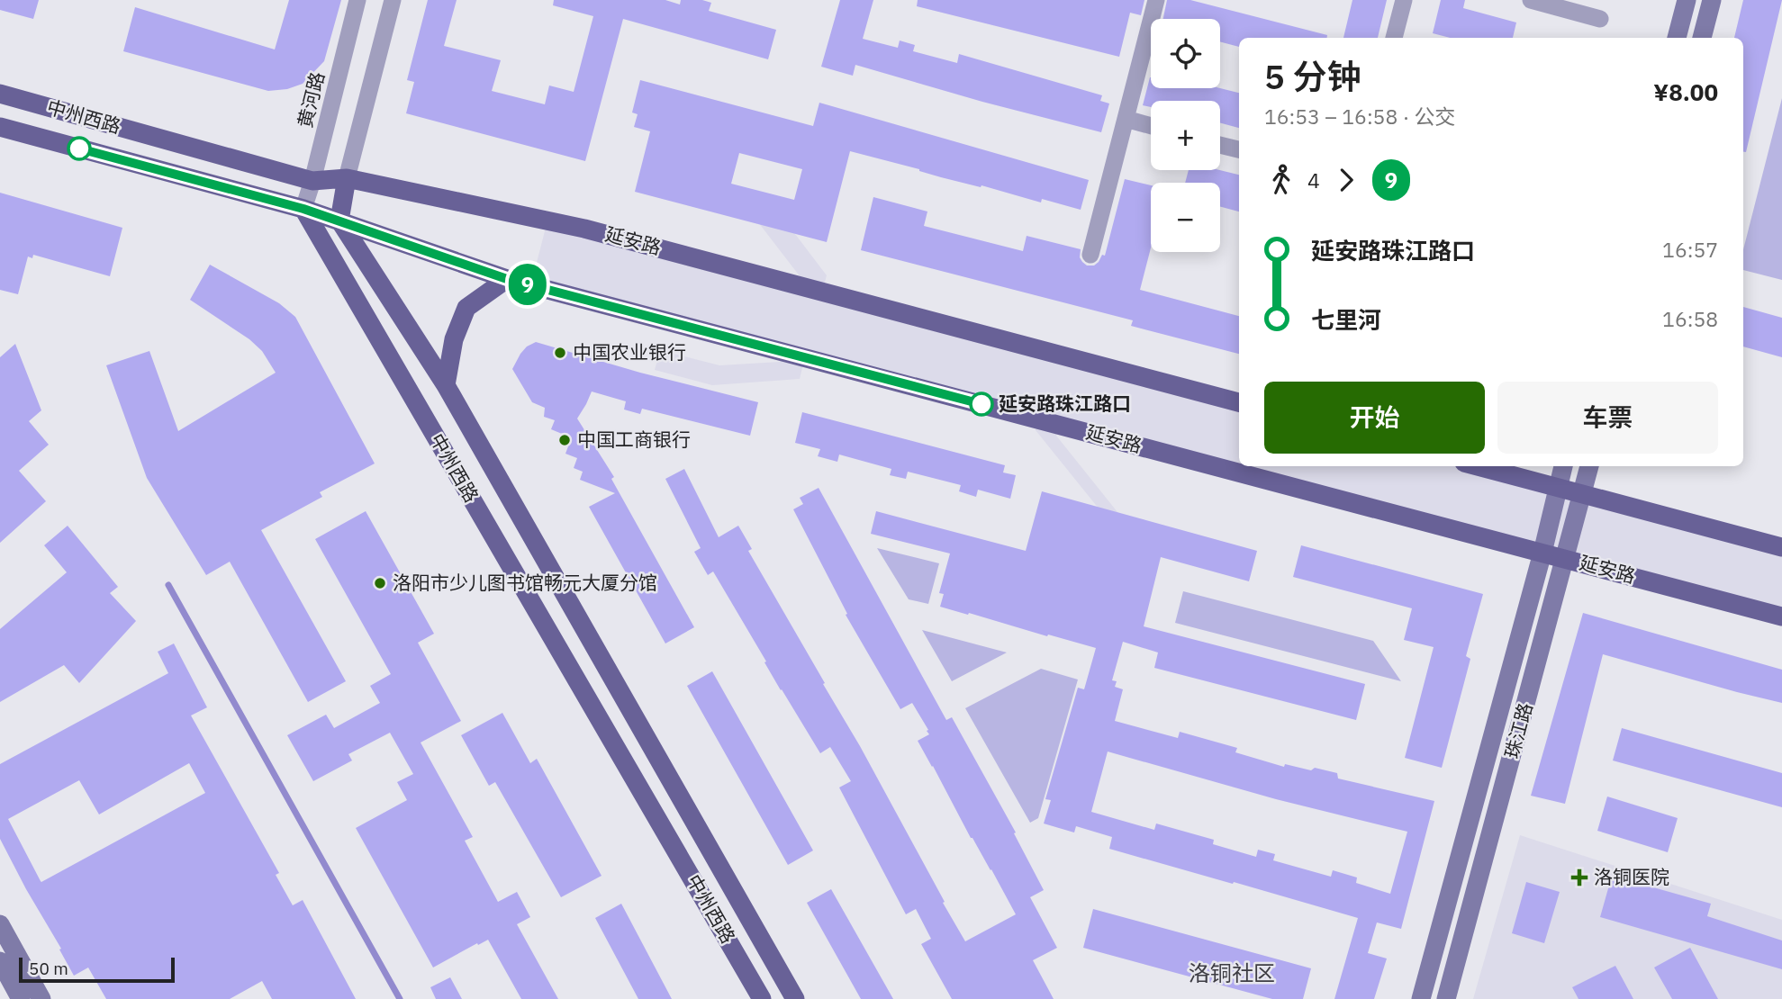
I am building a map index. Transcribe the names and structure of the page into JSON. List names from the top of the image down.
{
  "streets": {
    "main road": ["中州西路", "延安路", "珠江路"],
    "street": ["黄河路"]
  },
  "crossings": [
    ["黄河路", "中州西路"],
    ["黄河路", "延安路"],
    ["中州西路", "延安路"],
    ["延安路", "珠江路"]
  ],
  "districts": ["洛铜社区"],
  "places": {
    "other": [
      "中国农业银行",
      "延安路珠江路口",
      "中国工商银行",
      "洛阳市少儿图书馆畅元大厦分馆"
    ],
    "health": ["洛铜医院"]
  },
  "lines": ["bus line 9"],
  "scale_bar": "50 m",
  "page": {
    "on_map": "9",
    "map_buttons": ["+", "−"],
    "heading": ["5 分钟", "16:53 – 16:58 · 公交", "¥8.00"],
    "legs": ["4", "9"],
    "list": [
      {
        "name": "延安路珠江路口",
        "value": "16:57"
      },
      {
        "name": "七里河",
        "value": "16:58"
      }
    ],
    "buttons": ["开始", "车票"],
    "scale": "50 m"
  }
}
